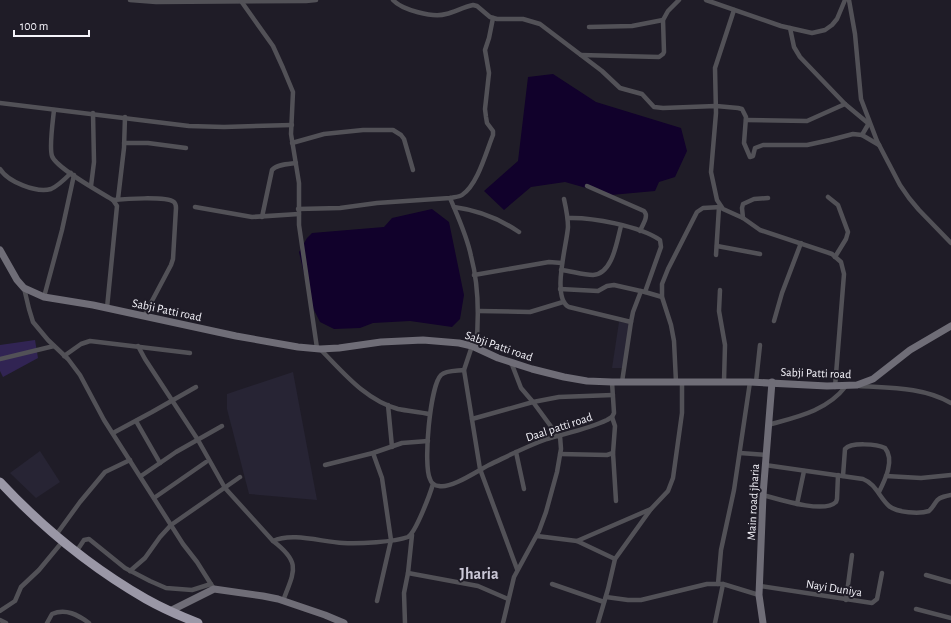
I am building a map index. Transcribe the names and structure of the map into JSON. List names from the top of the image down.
{
  "streets": {
    "main road": ["Sabji Patti road", "Main road jharia"],
    "street": ["Daal patti road", "Nayi Duniya"]
  },
  "crossings": [
    ["Sabji Patti road", "Main road jharia"],
    ["Main road jharia", "Nayi Duniya"]
  ],
  "districts": ["Jharia"],
  "scale_bar": "100 m"
}
